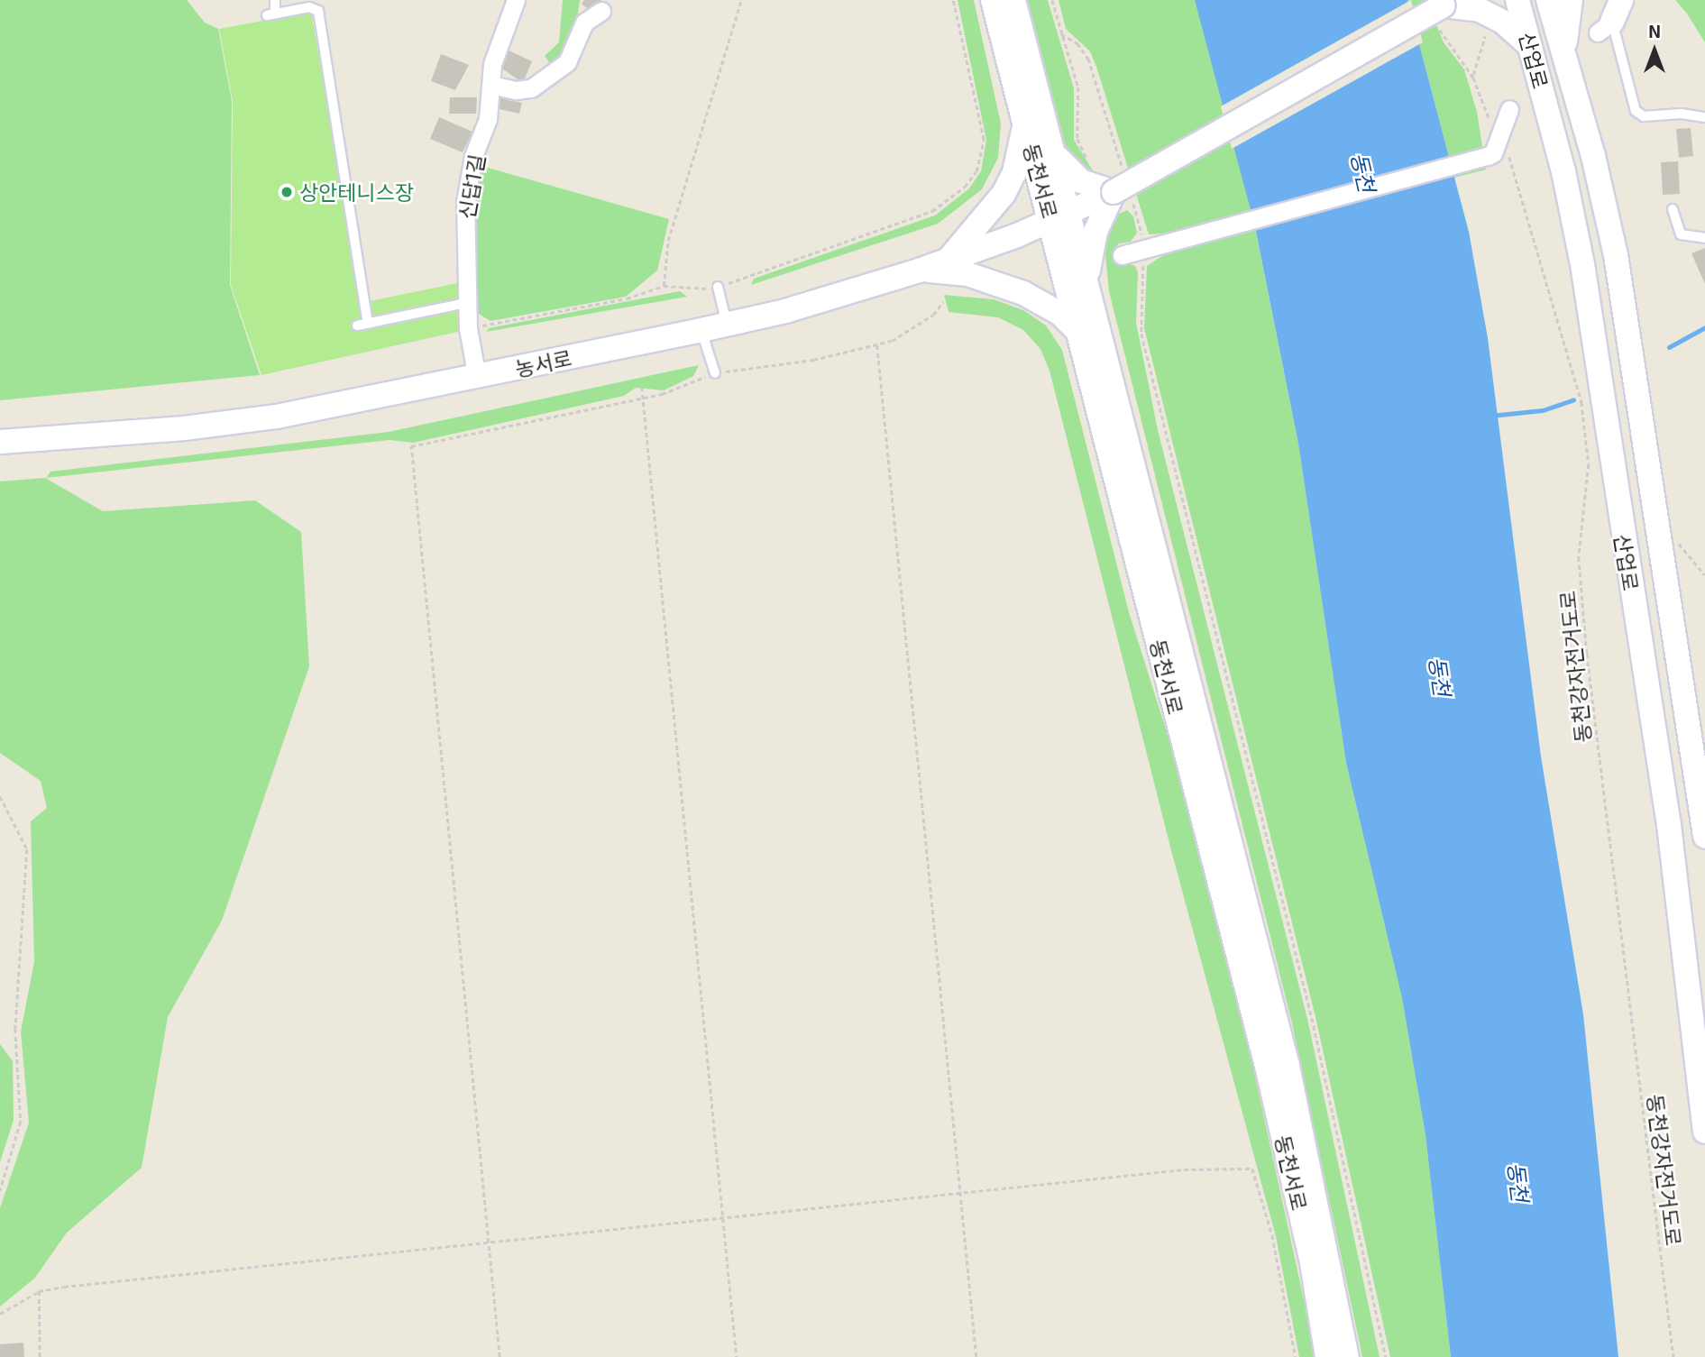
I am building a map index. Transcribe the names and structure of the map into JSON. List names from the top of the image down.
{
  "streets": {
    "main road": ["산업로", "동천서로", "농서로"],
    "street": ["신답1길"],
    "path": ["동천강자전거도로"]
  },
  "crossings": [
    ["동천서로", "농서로"],
    ["신답1길", "농서로"],
    ["농서로", "동천강자전거도로"]
  ],
  "water": ["동천"],
  "places": ["상안테니스장"],
  "north": "top"
}
